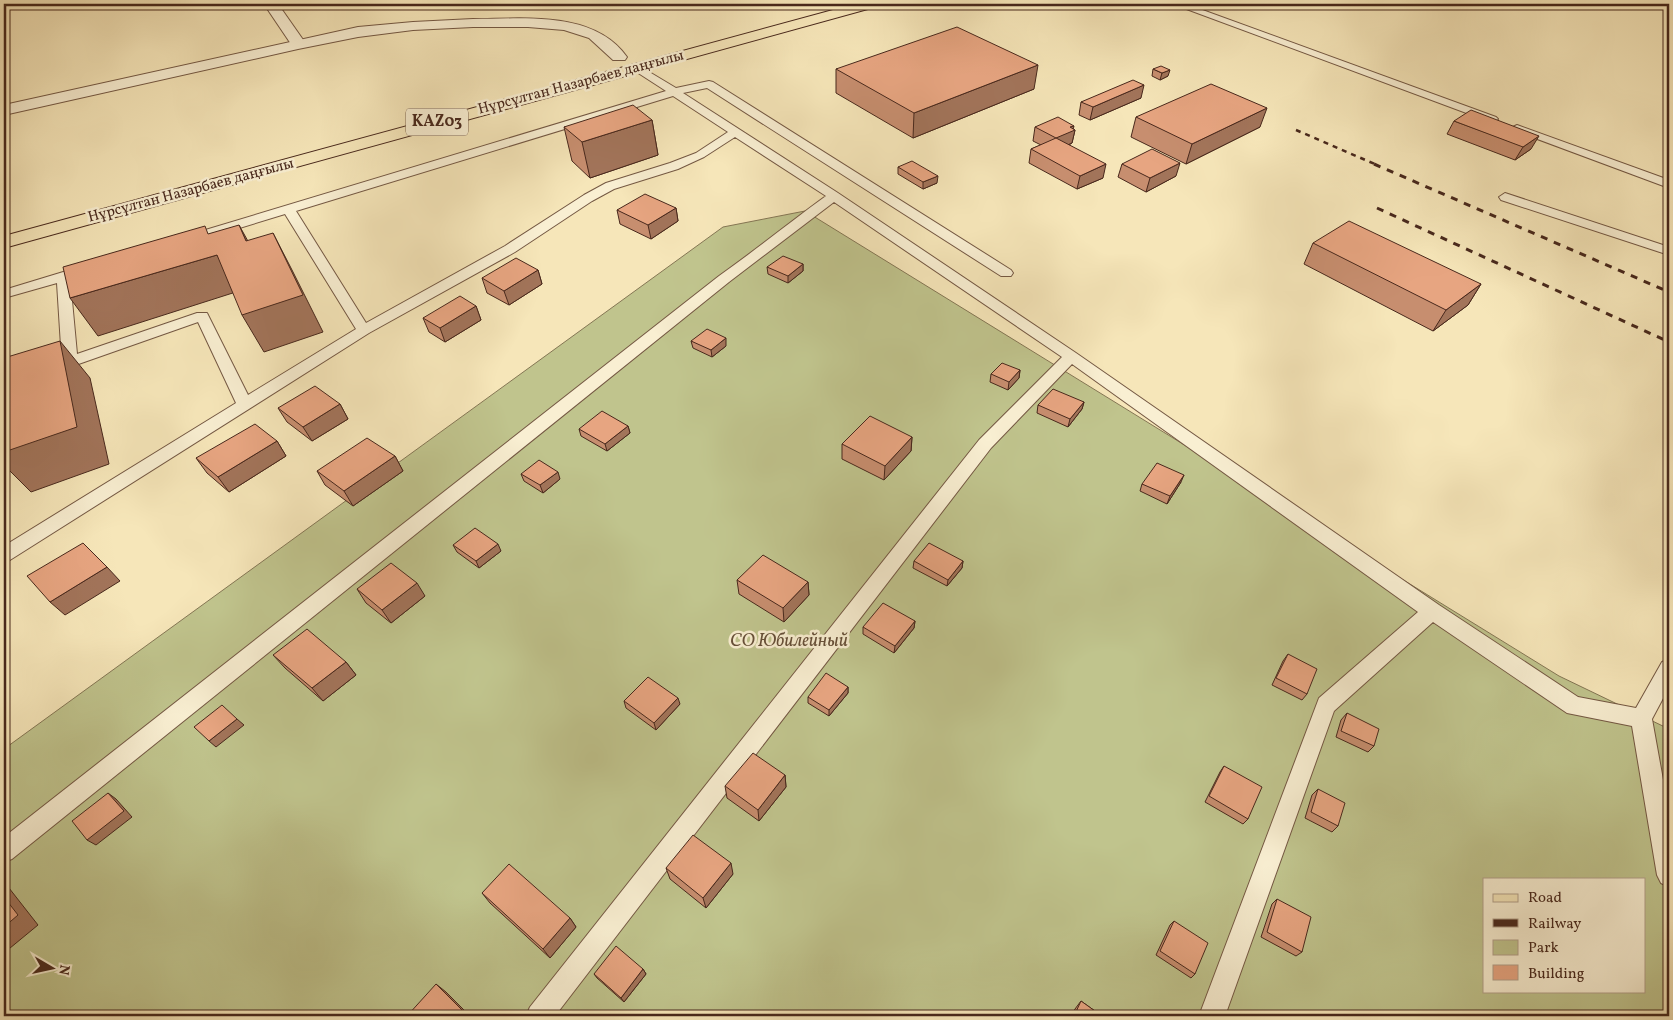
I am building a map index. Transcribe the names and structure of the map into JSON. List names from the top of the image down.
{
  "streets": {
    "main road": ["Нұрсұлтан Назарбаев даңғылы", "KАZ03"]
  },
  "parks": ["СО Юбилейный"],
  "legend": [
    "Road",
    "Railway",
    "Park",
    "Building"
  ],
  "north": "right"
}
